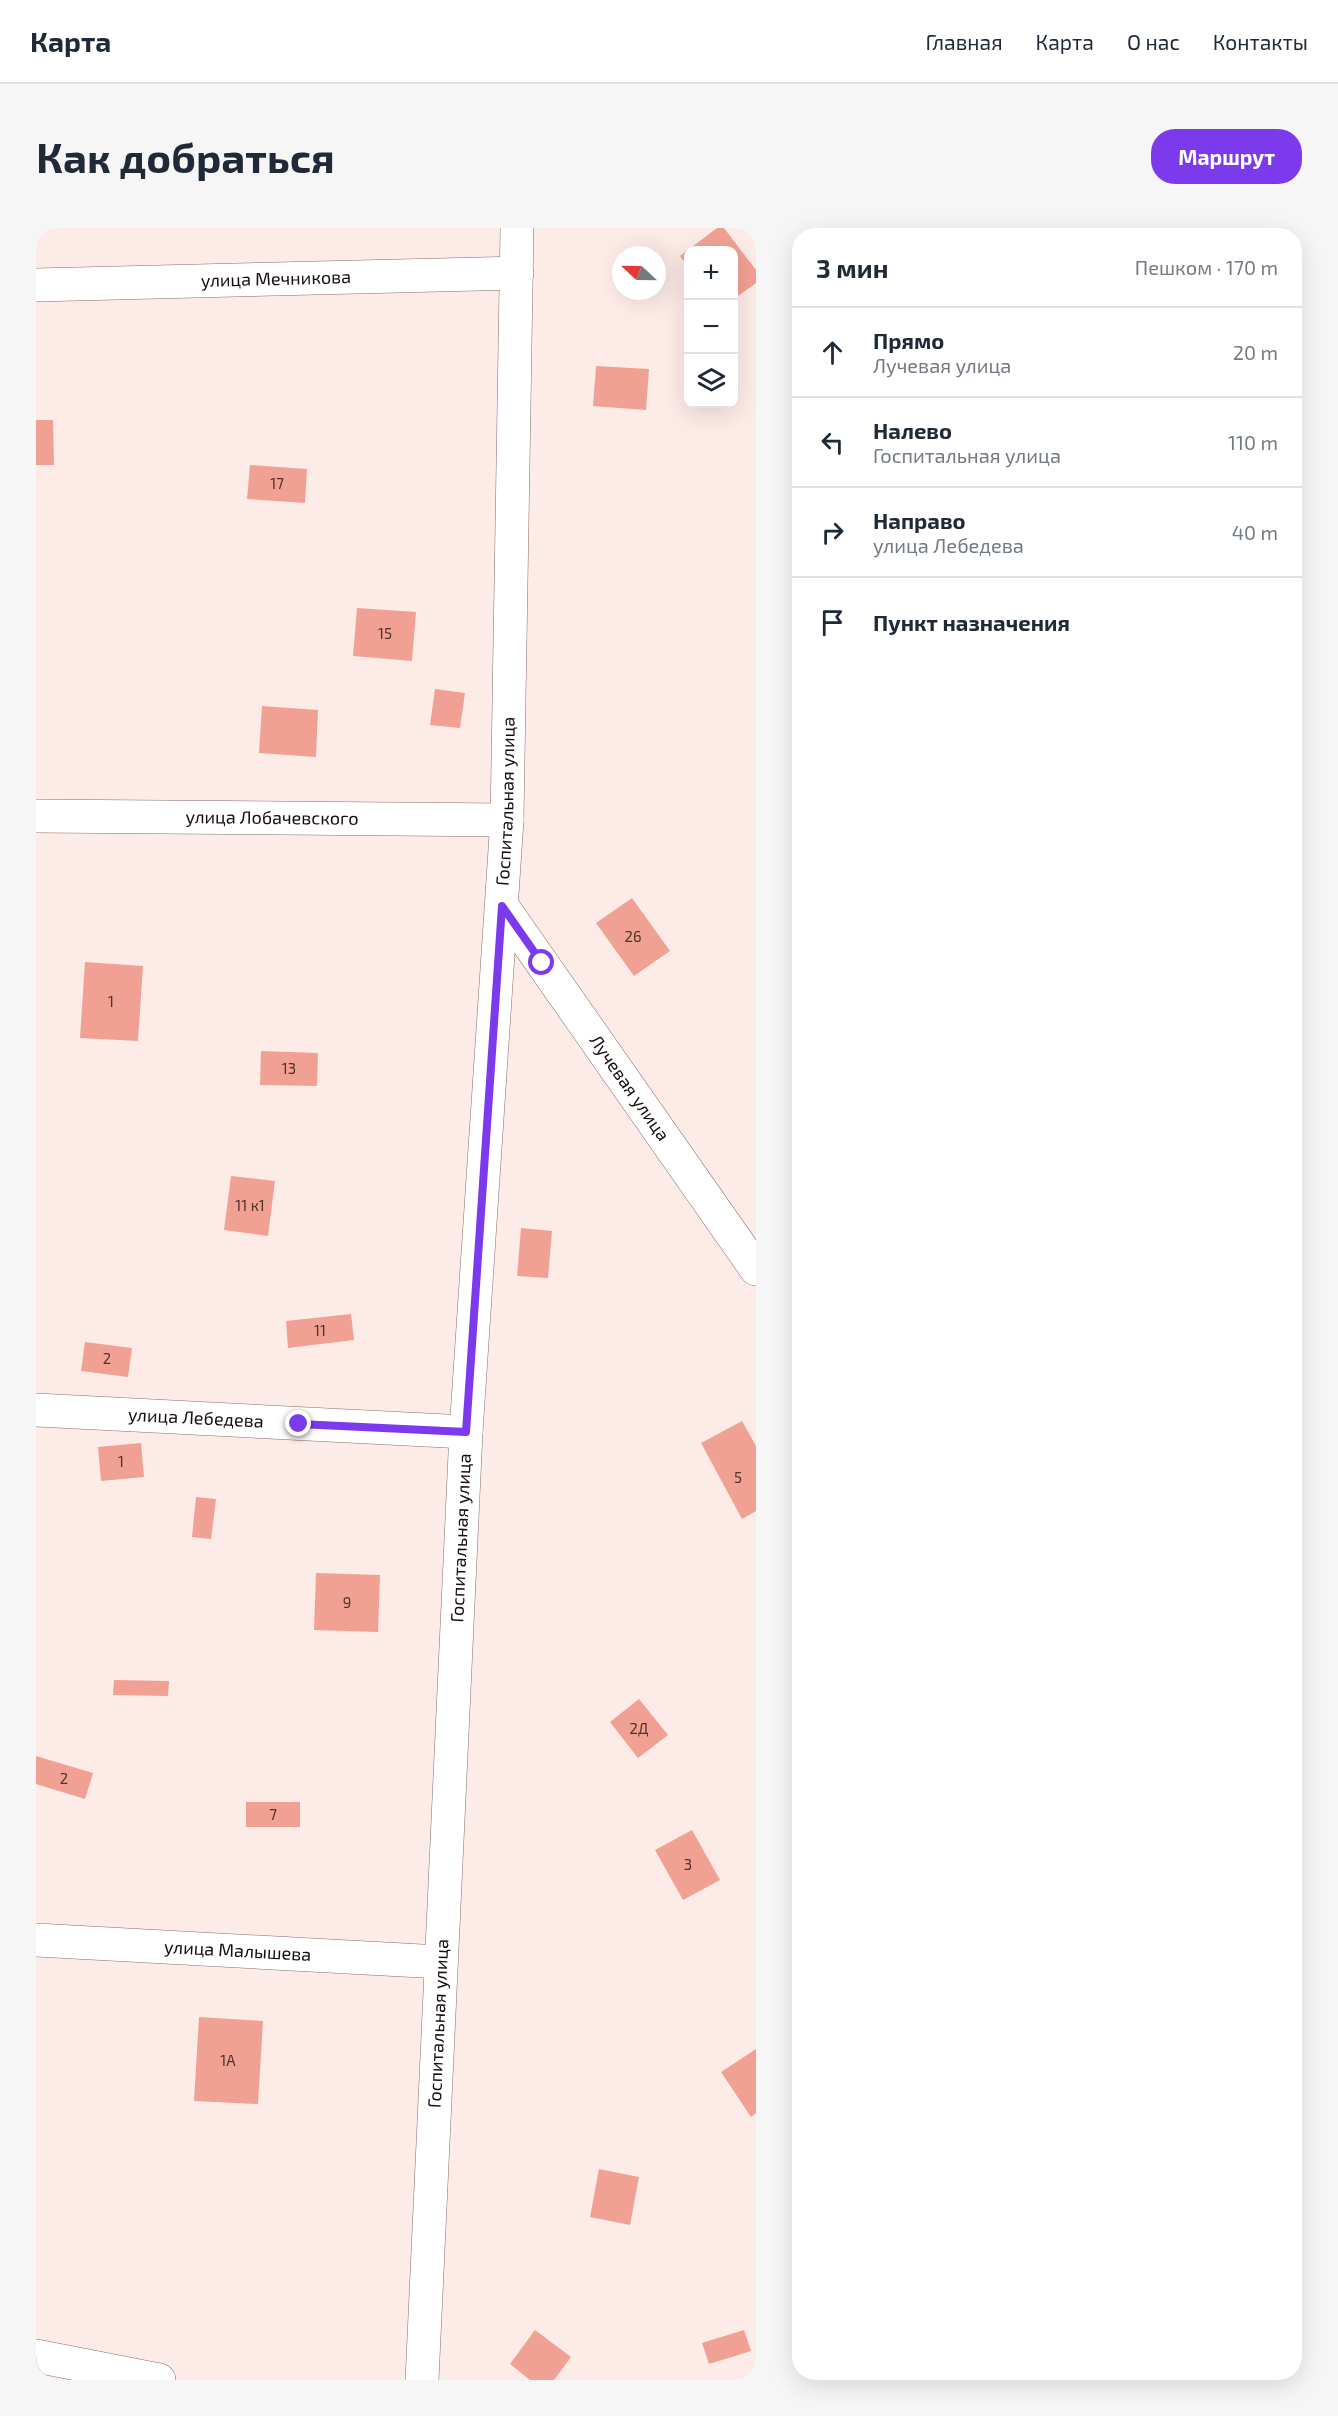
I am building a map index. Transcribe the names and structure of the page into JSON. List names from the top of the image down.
{
  "streets": {
    "street": [
      "улица Мечникова",
      "Госпитальная улица",
      "улица Лобачевского",
      "Лучевая улица",
      "улица Лебедева",
      "улица Малышева"
    ]
  },
  "crossings": [
    ["улица Мечникова", "Госпитальная улица"],
    ["Госпитальная улица", "улица Лобачевского"],
    ["Госпитальная улица", "Лучевая улица"],
    ["Госпитальная улица", "улица Лебедева"],
    ["Госпитальная улица", "улица Малышева"]
  ],
  "house_numbers": [
    "17",
    "15",
    "26",
    "1",
    "13",
    "11 к1",
    "11",
    "2",
    "1",
    "5",
    "9",
    "2Д",
    "2",
    "7",
    "3",
    "1А"
  ],
  "north": "left",
  "page": {
    "header": "Карта",
    "nav": [
      "Главная",
      "Карта",
      "О нас",
      "Контакты"
    ],
    "buttons": "Маршрут",
    "title": "Как добраться",
    "heading": ["3 мин", "Пешком · 170 m"],
    "map_buttons": ["+", "−"],
    "list": [
      ["Прямо", "Лучевая улица", "20 m"],
      ["Налево", "Госпитальная улица", "110 m"],
      ["Направо", "улица Лебедева", "40 m"],
      "Пункт назначения"
    ]
  }
}
